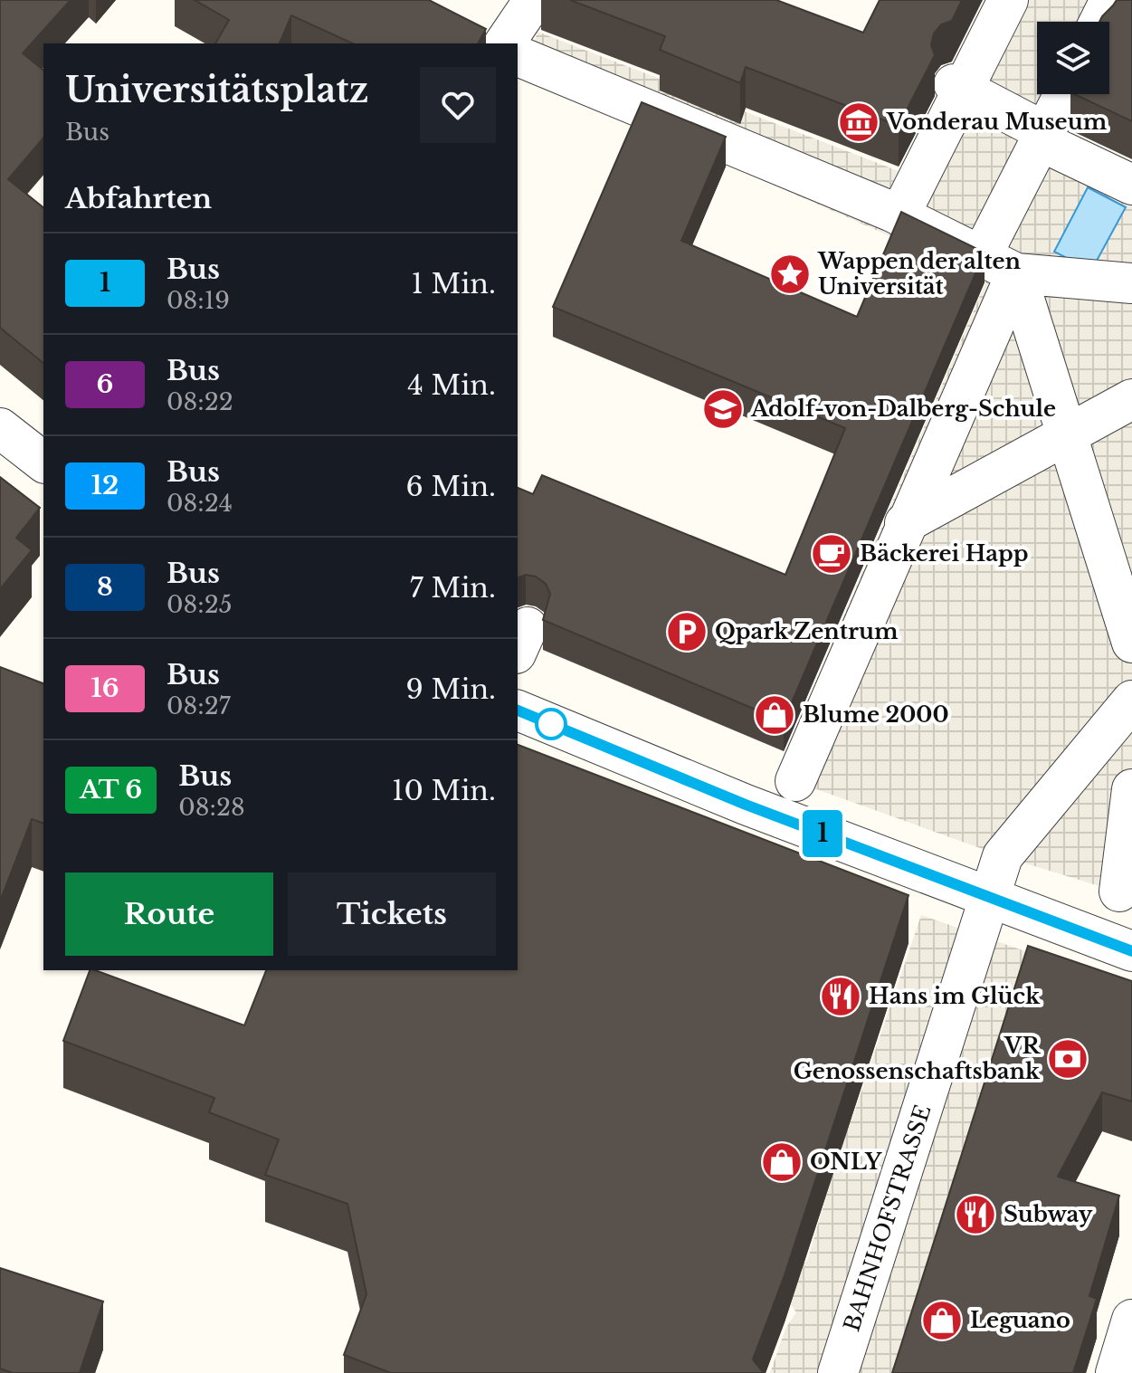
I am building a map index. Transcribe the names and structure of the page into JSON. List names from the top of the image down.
{
  "streets": {
    "street": ["BAHNHOFSTRASSE"]
  },
  "places": {
    "museum": ["Vonderau Museum"],
    "place": ["Wappen der alten Universität"],
    "school or university": ["Adolf-von-Dalberg-Schule"],
    "cafe": ["Bäckerei Happ"],
    "parking": ["Qpark Zentrum"],
    "shop": ["Blume 2000", "ONLY", "Leguano"],
    "restaurant": ["Hans im Glück", "Subway"],
    "bank": ["VR Genossenschaftsbank"]
  },
  "lines": ["bus line 1"],
  "page": {
    "on_map": "1",
    "heading": [
      ["Universitätsplatz", "Bus"],
      "Abfahrten"
    ],
    "list": [
      {
        "mark": "1",
        "name": "Bus",
        "note": "08:19",
        "value": "1 Min."
      },
      {
        "mark": "6",
        "name": "Bus",
        "note": "08:22",
        "value": "4 Min."
      },
      {
        "mark": "12",
        "name": "Bus",
        "note": "08:24",
        "value": "6 Min."
      },
      {
        "mark": "8",
        "name": "Bus",
        "note": "08:25",
        "value": "7 Min."
      },
      {
        "mark": "16",
        "name": "Bus",
        "note": "08:27",
        "value": "9 Min."
      },
      {
        "mark": "AT 6",
        "name": "Bus",
        "note": "08:28",
        "value": "10 Min."
      }
    ],
    "buttons": ["Route", "Tickets"]
  }
}
